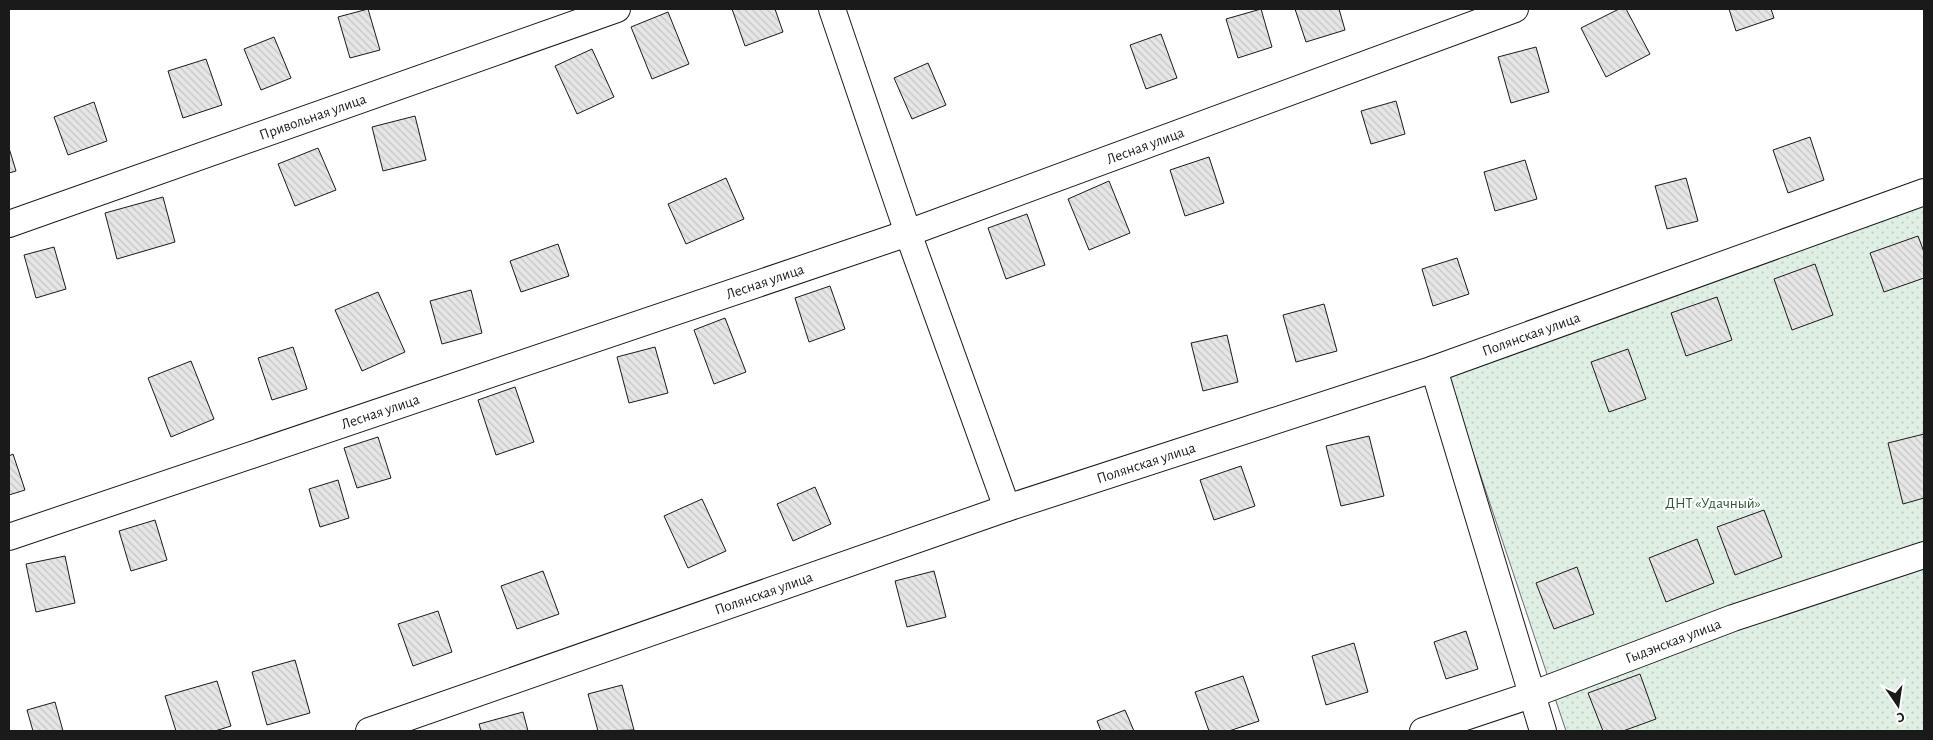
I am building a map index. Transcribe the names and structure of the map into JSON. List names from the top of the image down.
{
  "streets": {
    "street": [
      "Привольная улица",
      "Лесная улица",
      "Полянская улица",
      "Гыдэнская улица"
    ]
  },
  "parks": ["ДНТ «Удачный»"],
  "north": "bottom"
}
